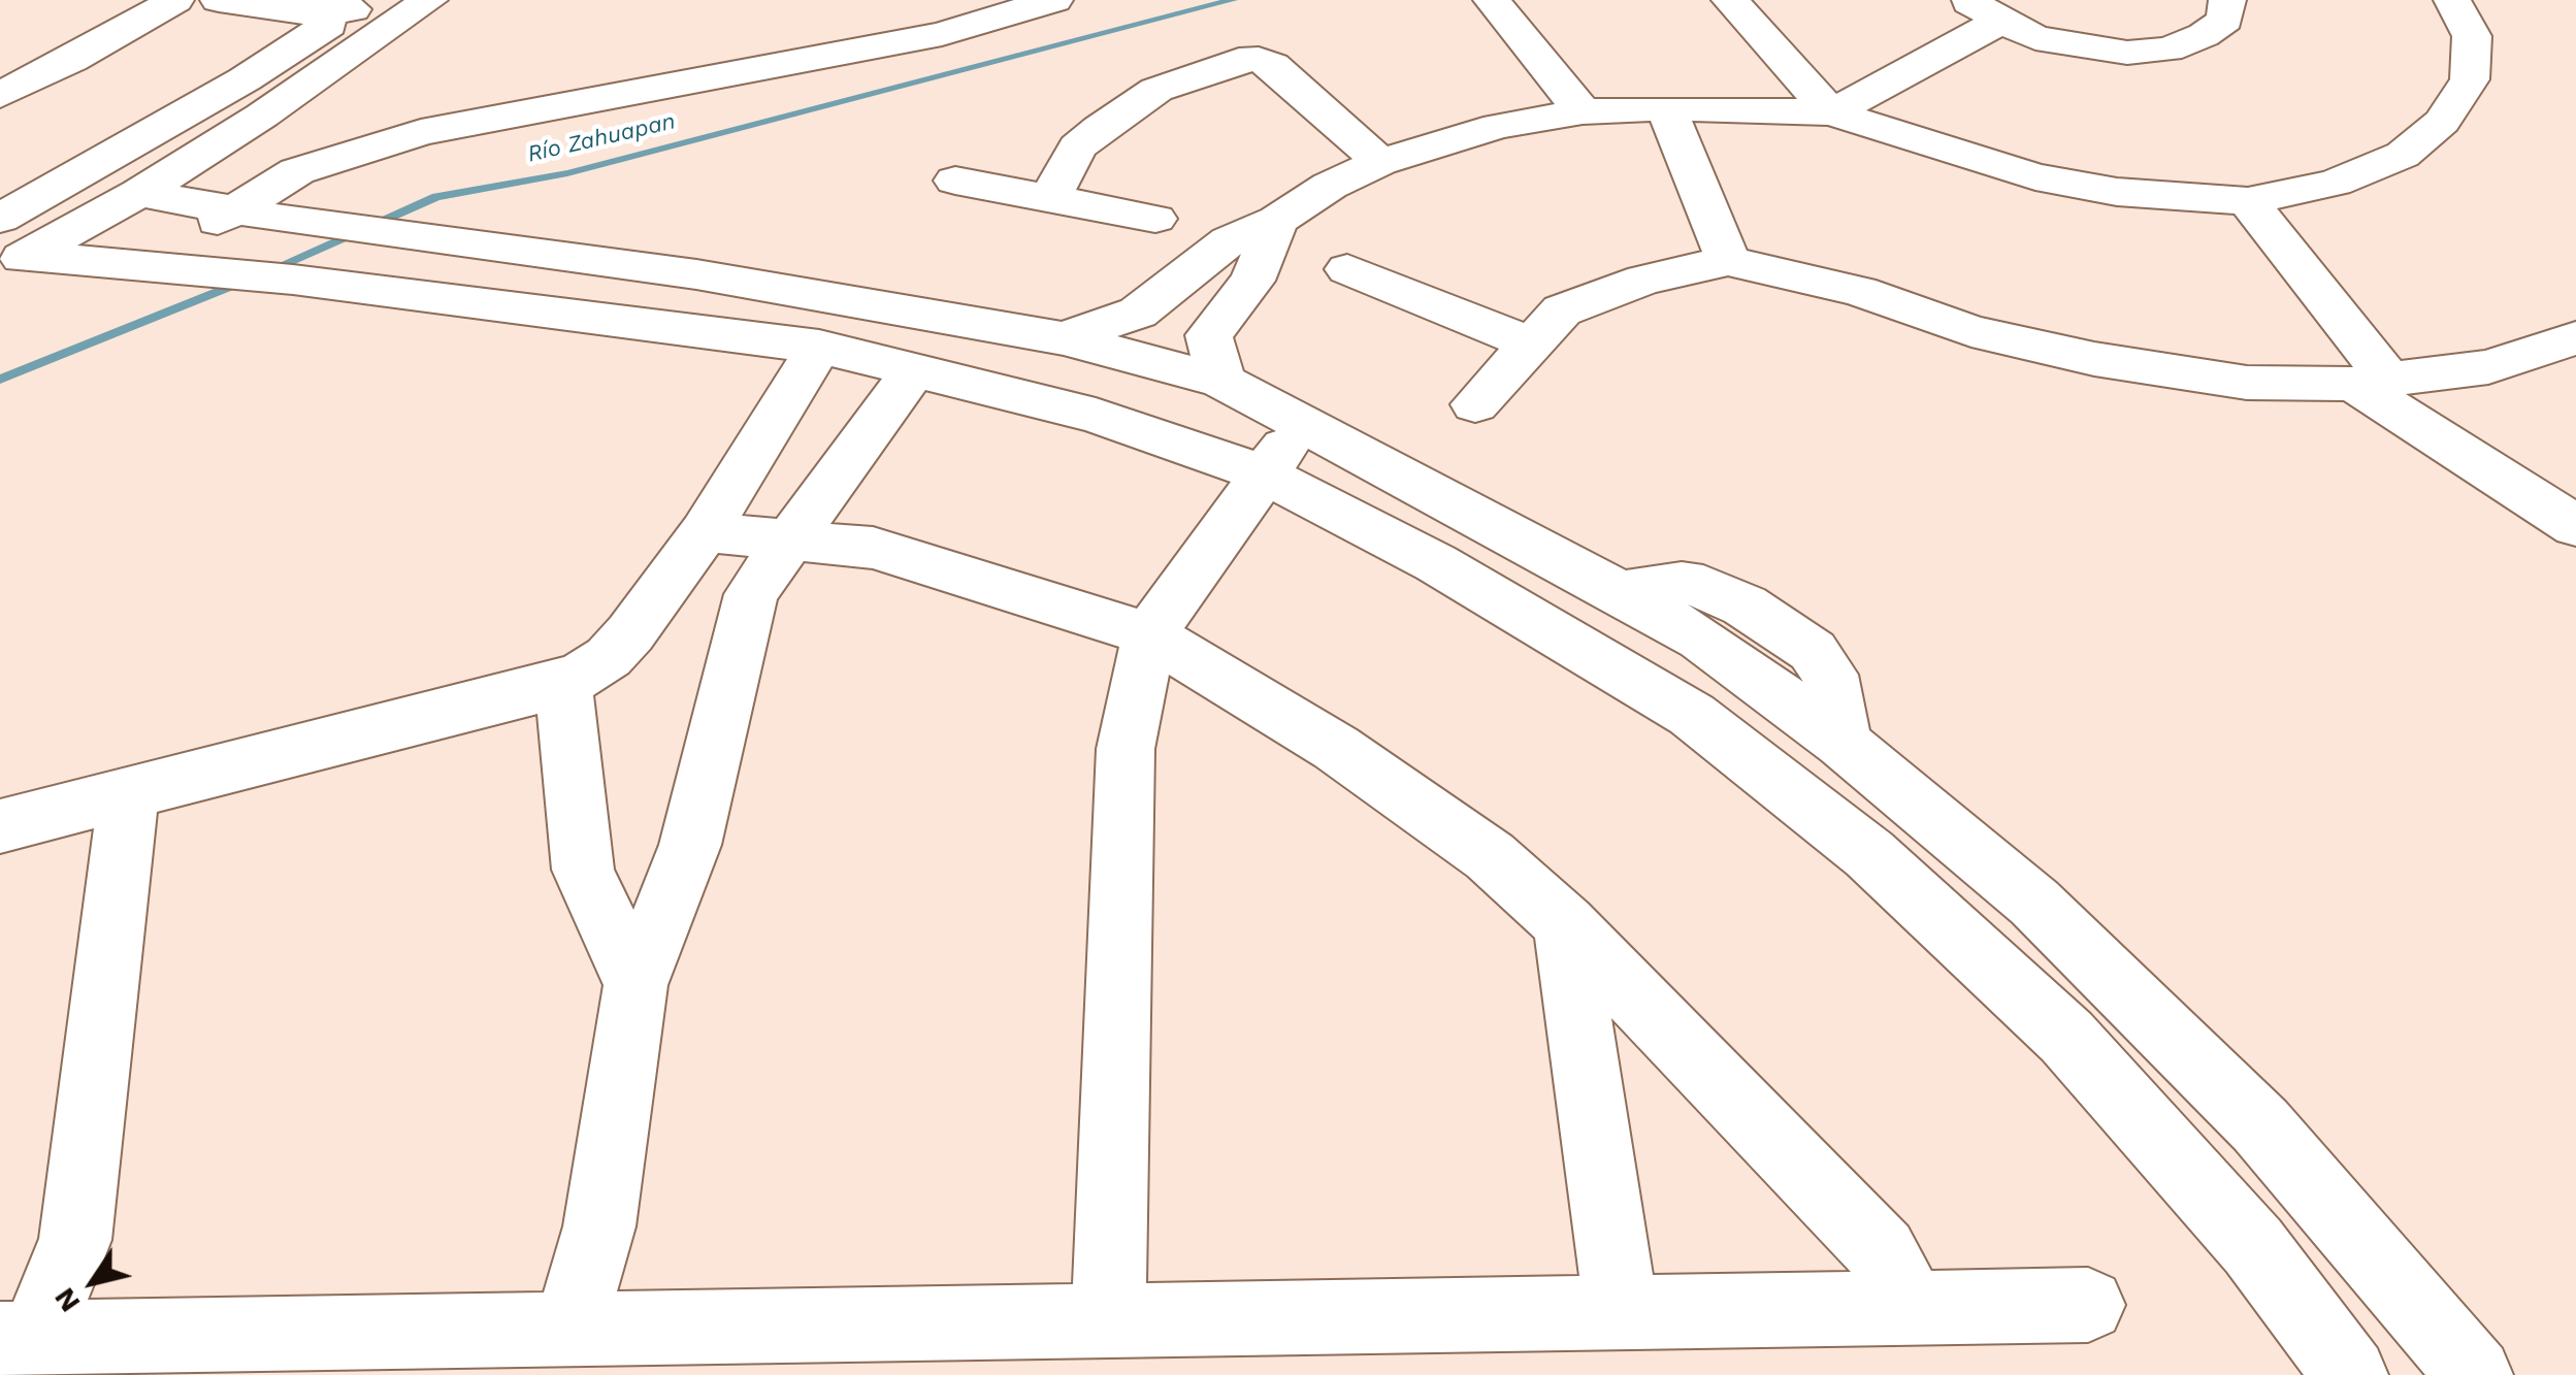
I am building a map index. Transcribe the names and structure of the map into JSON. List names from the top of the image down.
{
  "water": ["Río Zahuapan"],
  "north": "bottom left"
}
